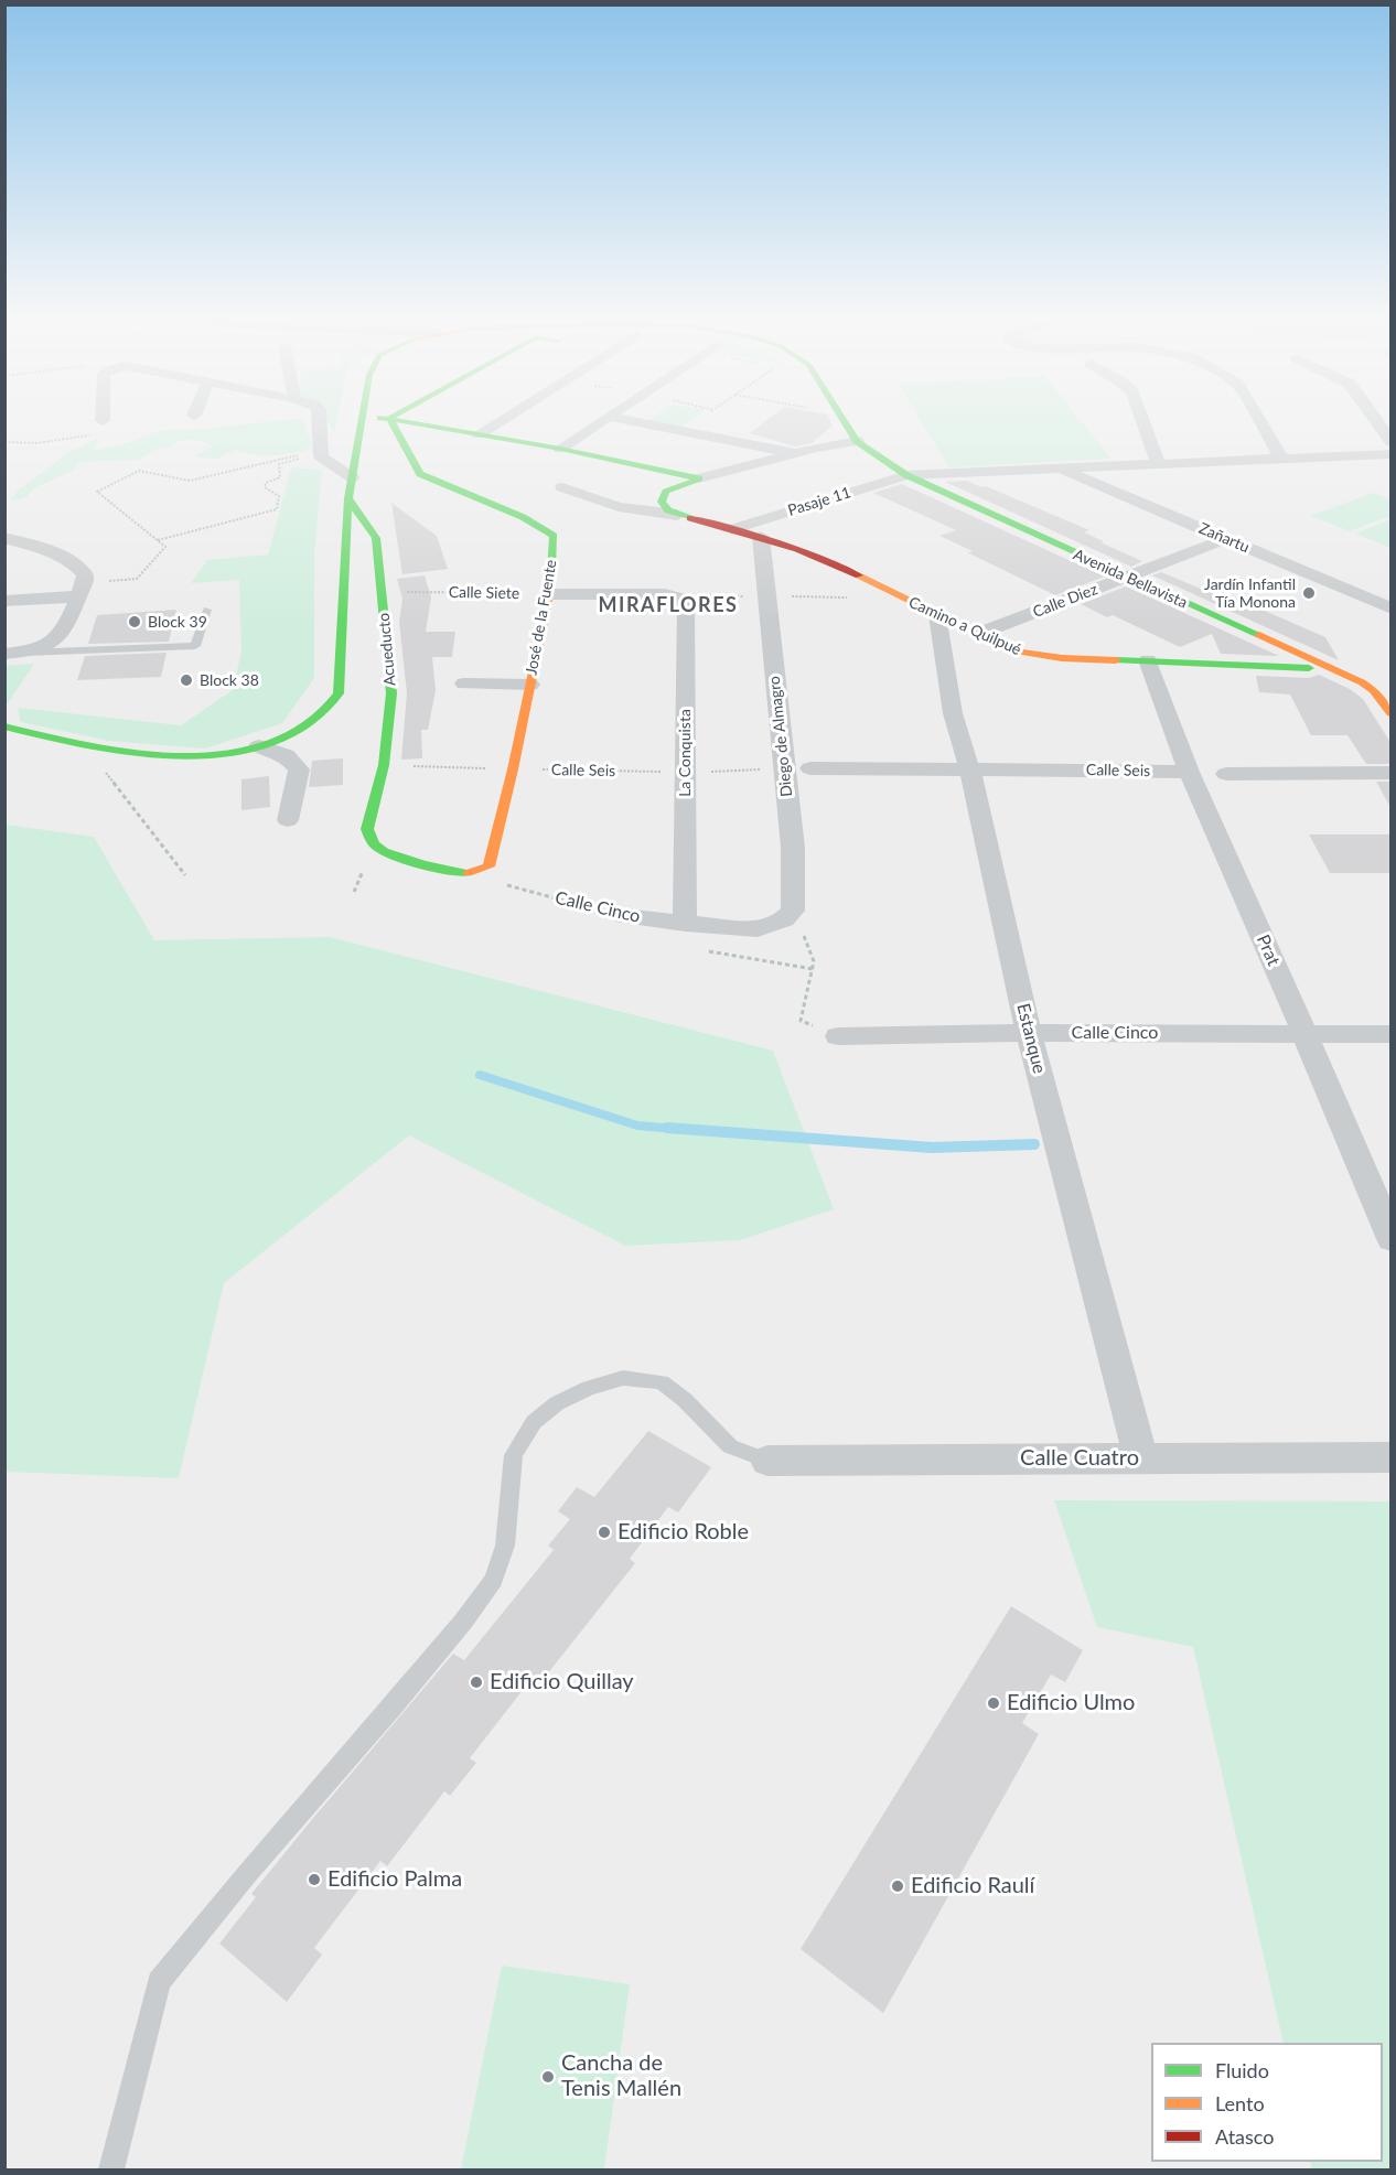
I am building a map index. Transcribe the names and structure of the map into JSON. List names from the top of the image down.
{
  "streets": {
    "street": [
      "Pasaje 11",
      "Zañartu",
      "Avenida Bellavista",
      "Calle Diez",
      "José de la Fuente",
      "Camino a Quilpué",
      "Acueducto",
      "Diego de Almagro",
      "La Conquista",
      "Calle Seis",
      "Calle Cinco",
      "Prat",
      "Estanque",
      "Calle Cuatro"
    ],
    "path": ["Calle Siete"]
  },
  "crossings": [
    ["Pasaje 11", "Avenida Bellavista"],
    ["Pasaje 11", "Camino a Quilpué"],
    ["Zañartu", "Calle Diez"],
    ["Avenida Bellavista", "Calle Diez"],
    ["Avenida Bellavista", "Camino a Quilpué"],
    ["Calle Siete", "José de la Fuente"],
    ["Calle Siete", "Acueducto"],
    ["Calle Siete", "La Conquista"],
    ["Calle Diez", "Camino a Quilpué"],
    ["José de la Fuente", "Acueducto"],
    ["José de la Fuente", "La Conquista"],
    ["José de la Fuente", "Calle Seis"],
    ["José de la Fuente", "Calle Cinco"],
    ["Camino a Quilpué", "Diego de Almagro"],
    ["Camino a Quilpué", "Prat"],
    ["Camino a Quilpué", "Estanque"],
    ["Acueducto", "Calle Seis"],
    ["Acueducto", "Calle Cinco"],
    ["Diego de Almagro", "Calle Seis"],
    ["Diego de Almagro", "Calle Cinco"],
    ["La Conquista", "Calle Seis"],
    ["La Conquista", "Calle Cinco"],
    ["Calle Seis", "Prat"],
    ["Calle Seis", "Estanque"],
    ["Calle Cinco", "Prat"],
    ["Calle Cinco", "Estanque"],
    ["Estanque", "Calle Cuatro"]
  ],
  "districts": ["MIRAFLORES"],
  "places": [
    "Jardín Infantil Tía Monona",
    "Block 39",
    "Block 38",
    "Edificio Roble",
    "Edificio Quillay",
    "Edificio Ulmo",
    "Edificio Palma",
    "Edificio Raulí",
    "Cancha de Tenis Mallén"
  ],
  "legend": ["Fluido", "Lento", "Atasco"]
}
